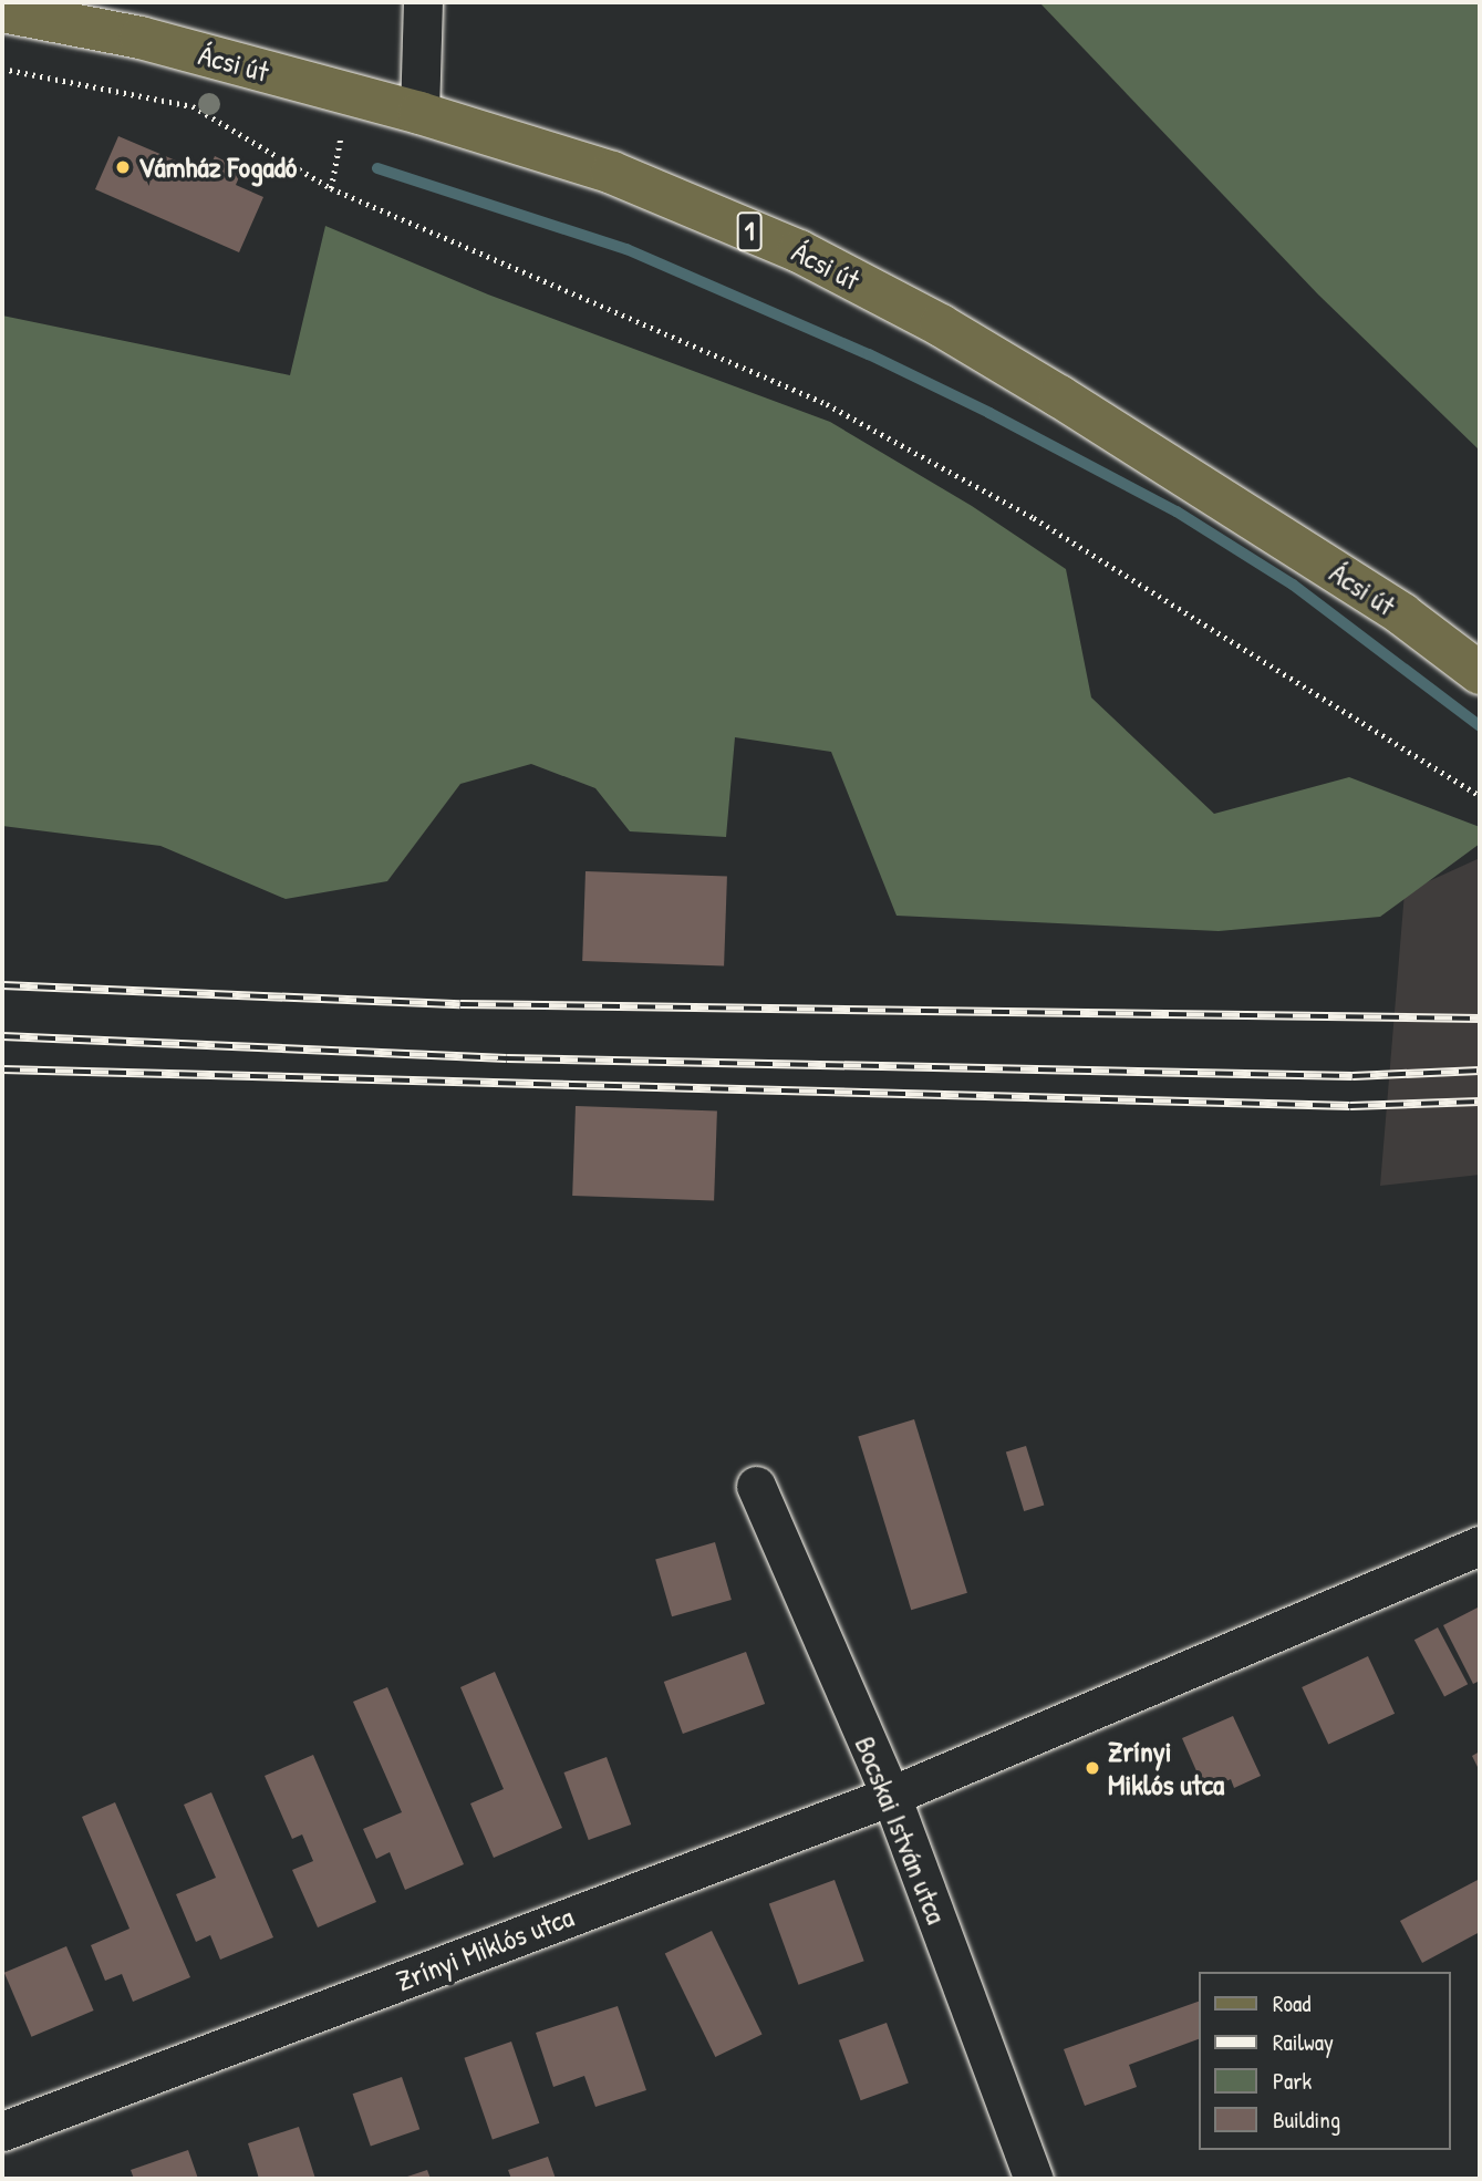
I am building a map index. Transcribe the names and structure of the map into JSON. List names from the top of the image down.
{
  "streets": {
    "main road": ["Ácsi út", "1"],
    "street": ["Bocskai István utca", "Zrínyi Miklós utca"]
  },
  "crossings": [
    ["Bocskai István utca", "Zrínyi Miklós utca"]
  ],
  "places": ["Vámház Fogadó", "Zrínyi Miklós utca"],
  "legend": [
    "Road",
    "Railway",
    "Park",
    "Building"
  ]
}
